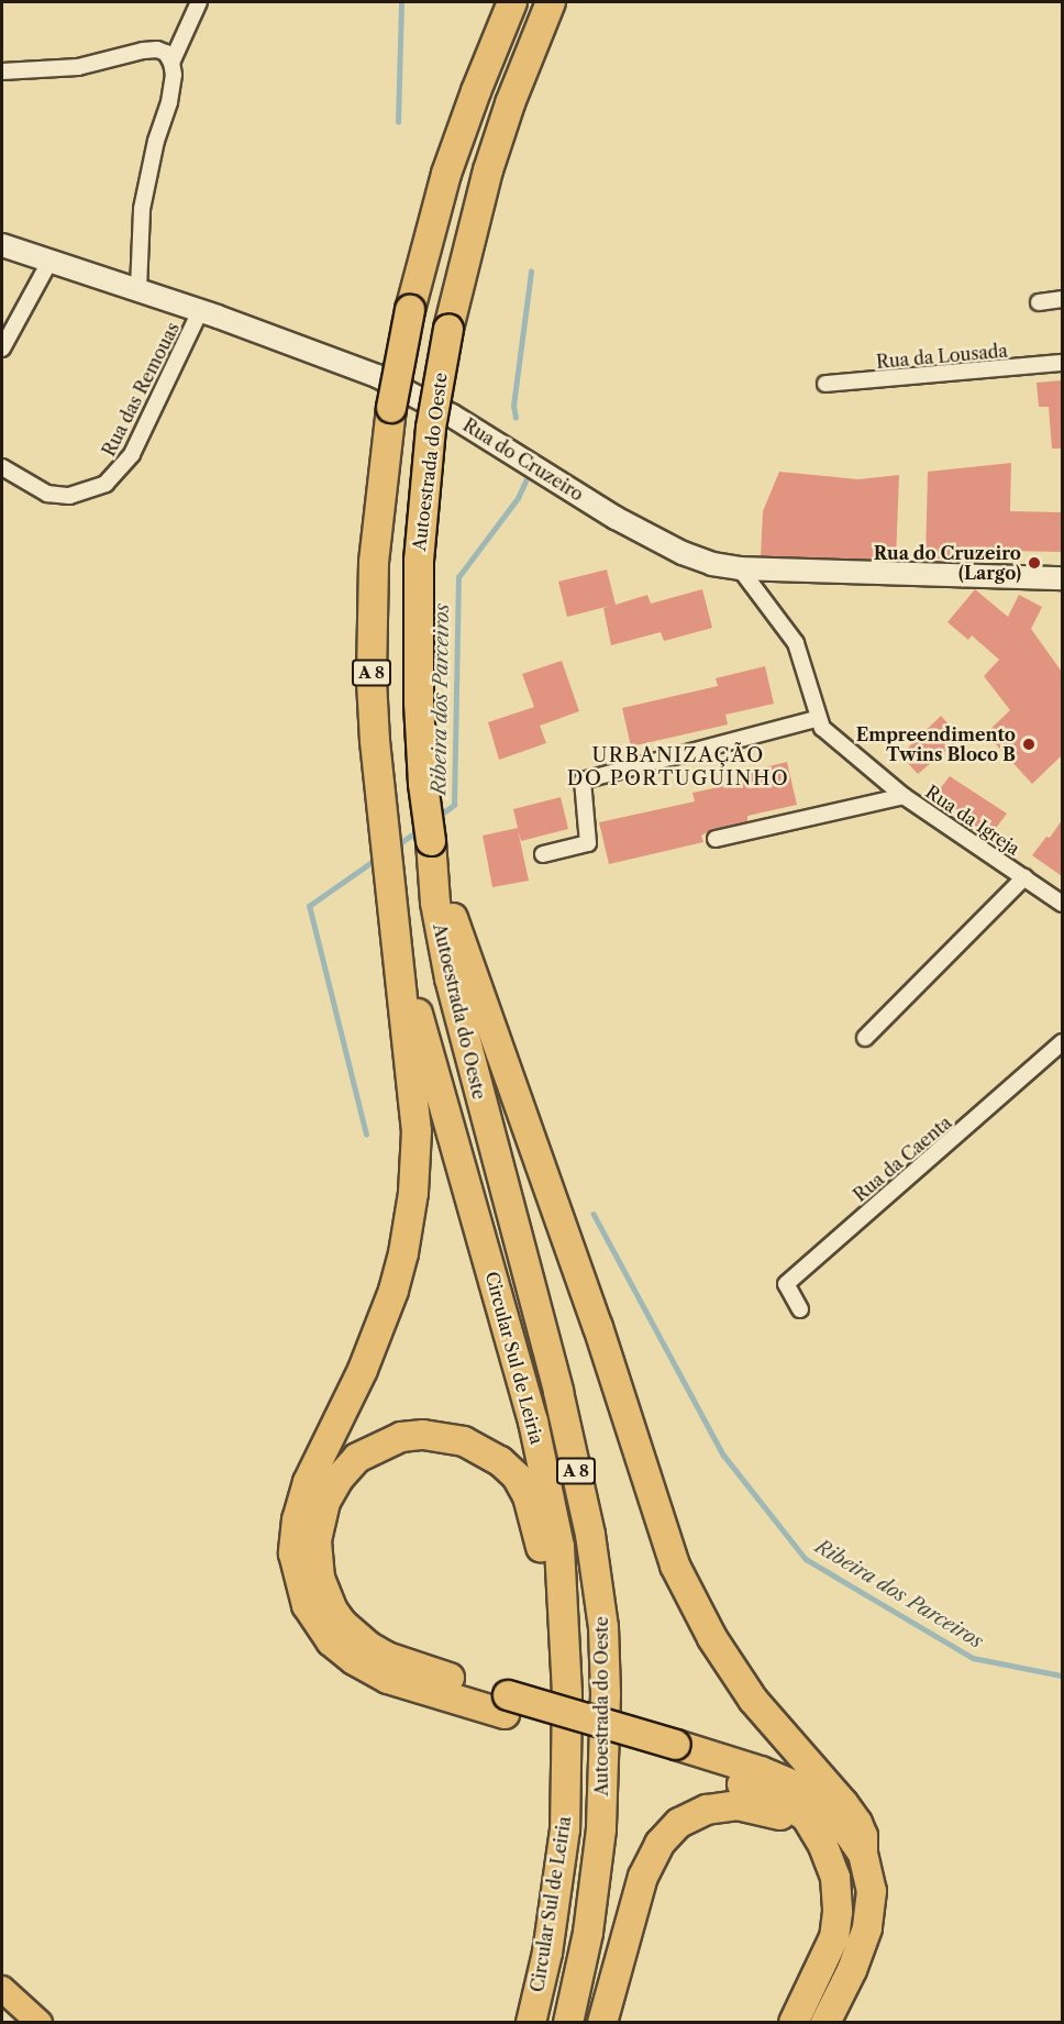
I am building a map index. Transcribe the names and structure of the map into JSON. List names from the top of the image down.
{
  "streets": {
    "highway": ["Autoestrada do Oeste", "A 8", "Circular Sul de Leiria"],
    "street": [
      "Rua da Lousada",
      "Rua das Remouas",
      "Rua do Cruzeiro",
      "Rua da Igreja",
      "Rua da Caenta"
    ]
  },
  "crossings": [
    ["Rua das Remouas", "Rua do Cruzeiro"],
    ["Rua do Cruzeiro", "Rua da Igreja"],
    ["A 8", "Circular Sul de Leiria"]
  ],
  "districts": ["URBANIZAÇÃO DO PORTUGUINHO"],
  "water": ["Ribeira dos Parceiros"],
  "places": ["Rua do Cruzeiro (Largo)", "Empreendimento Twins Bloco B"]
}
